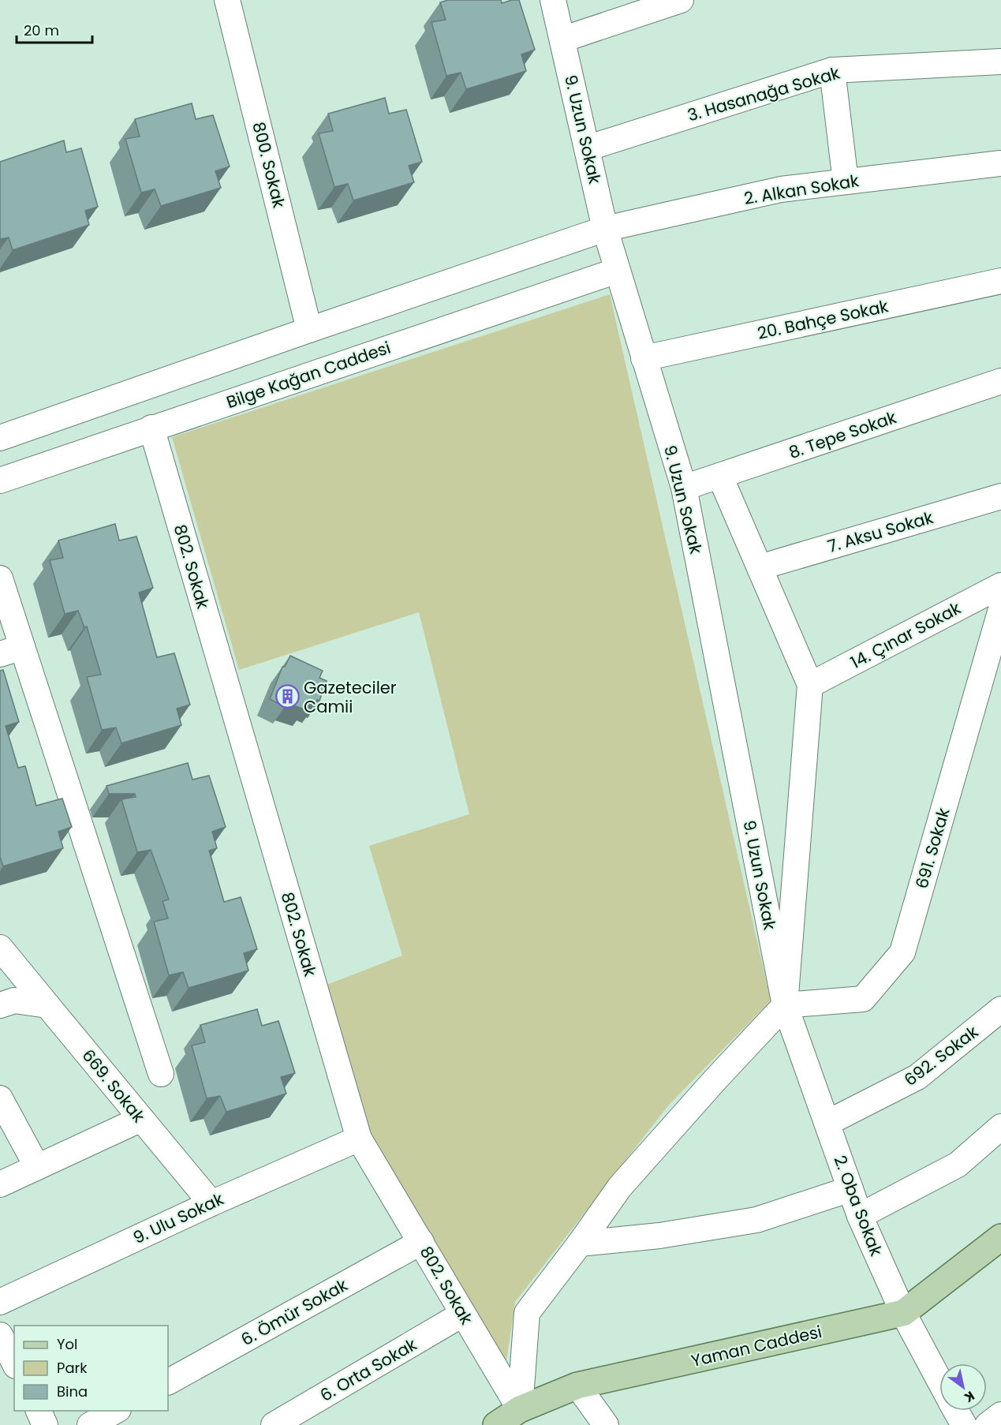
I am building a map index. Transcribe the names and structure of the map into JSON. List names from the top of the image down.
{
  "streets": {
    "main road": ["Yaman Caddesi"],
    "street": [
      "3. Hasanağa Sokak",
      "9. Uzun Sokak",
      "800. Sokak",
      "2. Alkan Sokak",
      "20. Bahçe Sokak",
      "Bilge Kağan Caddesi",
      "8. Tepe Sokak",
      "7. Aksu Sokak",
      "802. Sokak",
      "14. Çınar Sokak",
      "691. Sokak",
      "692. Sokak",
      "669. Sokak",
      "2. Oba Sokak",
      "9. Ulu Sokak",
      "6. Ömür Sokak",
      "6. Orta Sokak"
    ]
  },
  "crossings": [
    ["3. Hasanağa Sokak", "9. Uzun Sokak"],
    ["9. Uzun Sokak", "2. Alkan Sokak"],
    ["9. Uzun Sokak", "20. Bahçe Sokak"],
    ["9. Uzun Sokak", "Bilge Kağan Caddesi"],
    ["9. Uzun Sokak", "8. Tepe Sokak"],
    ["9. Uzun Sokak", "691. Sokak"],
    ["9. Uzun Sokak", "2. Oba Sokak"],
    ["Bilge Kağan Caddesi", "802. Sokak"],
    ["802. Sokak", "9. Ulu Sokak"],
    ["802. Sokak", "6. Ömür Sokak"],
    ["802. Sokak", "Yaman Caddesi"],
    ["802. Sokak", "6. Orta Sokak"],
    ["691. Sokak", "2. Oba Sokak"],
    ["692. Sokak", "2. Oba Sokak"],
    ["669. Sokak", "9. Ulu Sokak"],
    ["2. Oba Sokak", "Yaman Caddesi"]
  ],
  "places": {
    "building": ["Gazeteciler Camii"]
  },
  "legend": ["Yol", "Park", "Bina"],
  "scale_bar": "20 m",
  "north": "bottom right"
}
